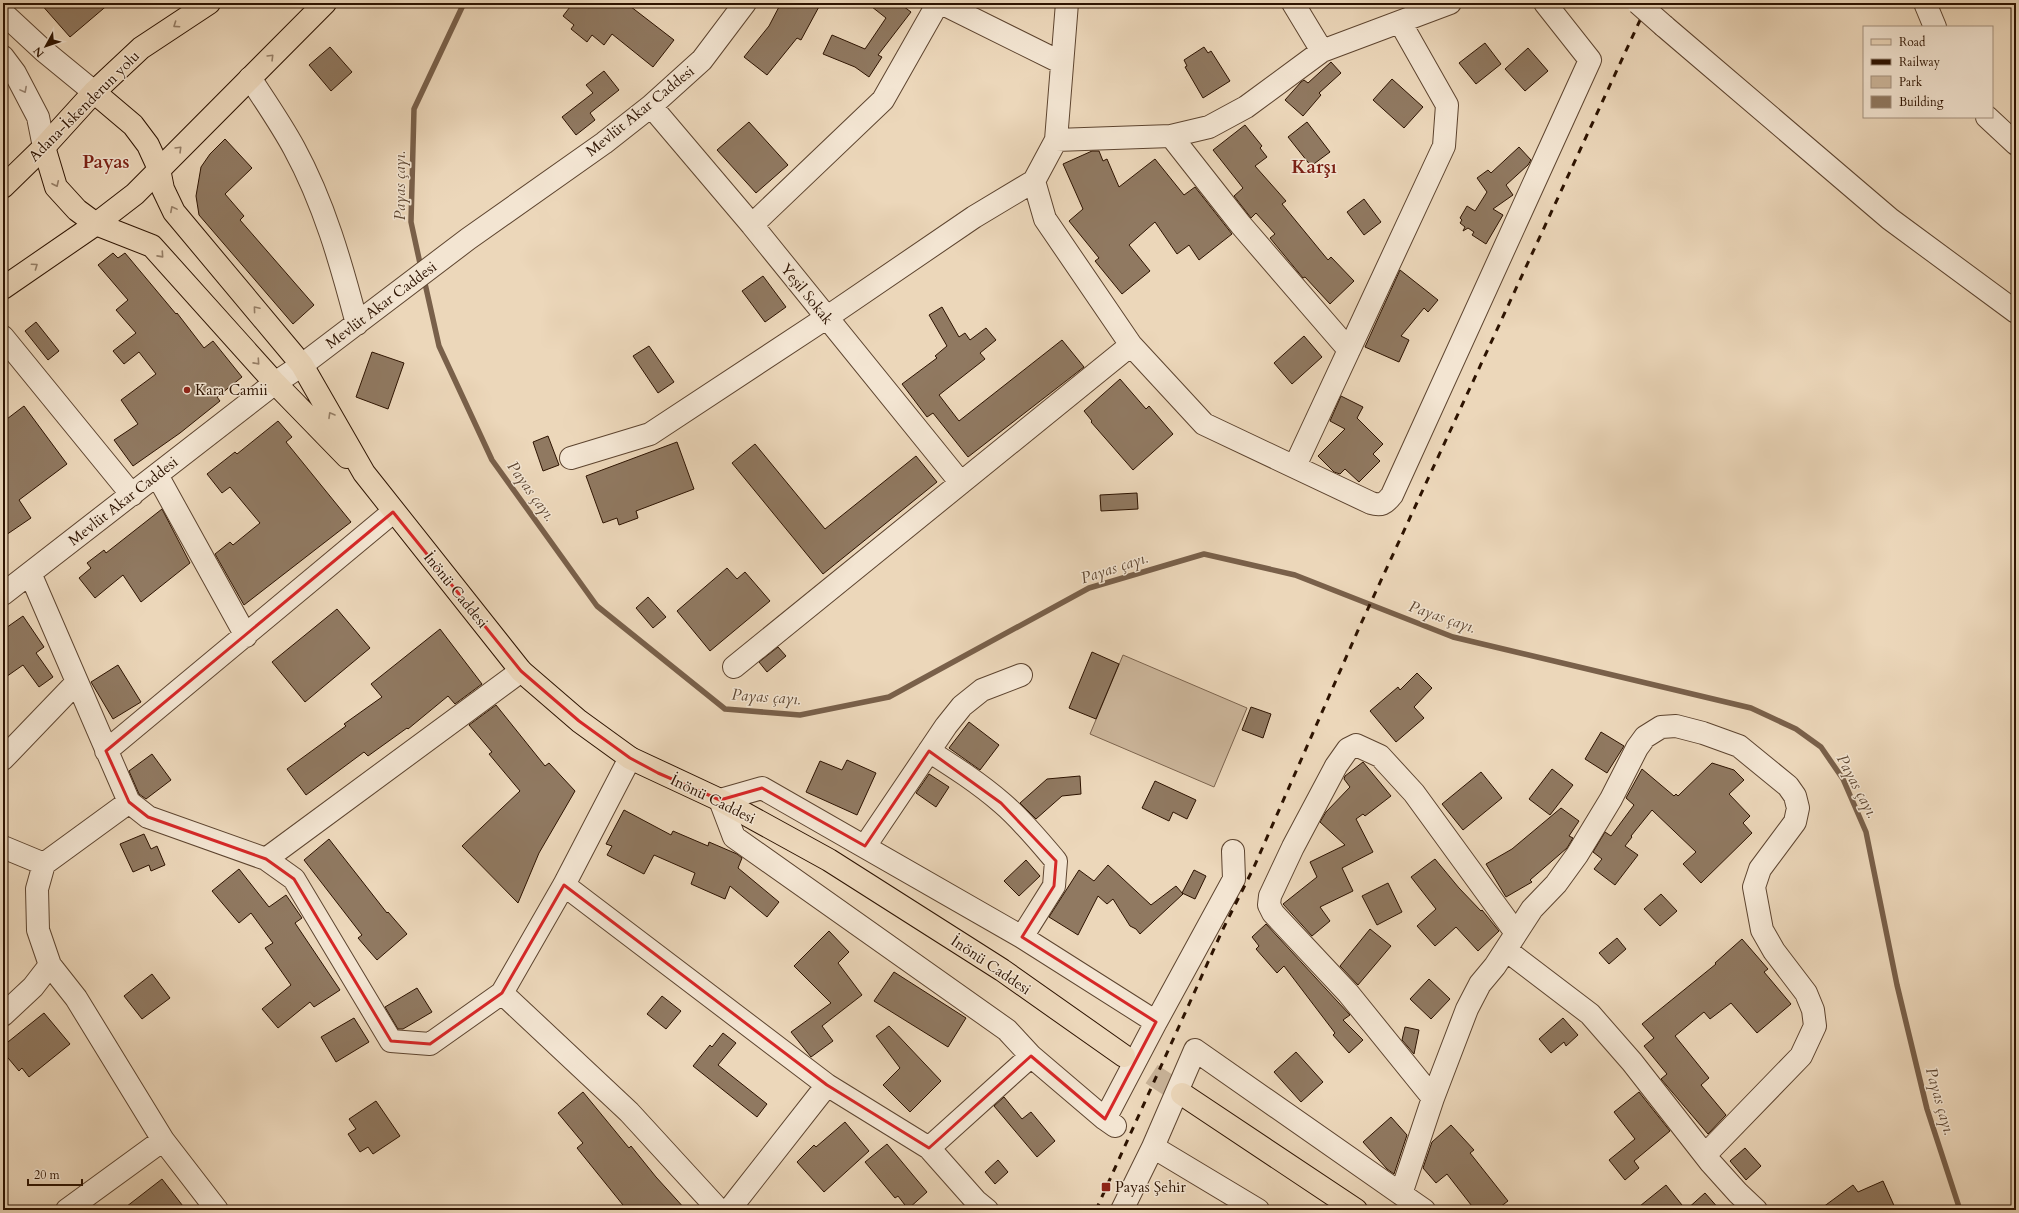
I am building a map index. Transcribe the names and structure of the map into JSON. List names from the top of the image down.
{
  "streets": {
    "main road": ["Adana-İskenderun yolu", "İnönü Caddesi"],
    "street": ["Mevlüt Akar Caddesi", "Yeşil Sokak"]
  },
  "crossings": [
    ["Mevlüt Akar Caddesi", "Yeşil Sokak"]
  ],
  "districts": ["Payas", "Karşı"],
  "water": ["Payas çayı."],
  "places": {
    "other": ["Kara Camii"],
    "transit": ["Payas Şehi̇r"]
  },
  "legend": [
    "Road",
    "Railway",
    "Park",
    "Building"
  ],
  "scale_bar": "20 m",
  "north": "bottom left"
}
